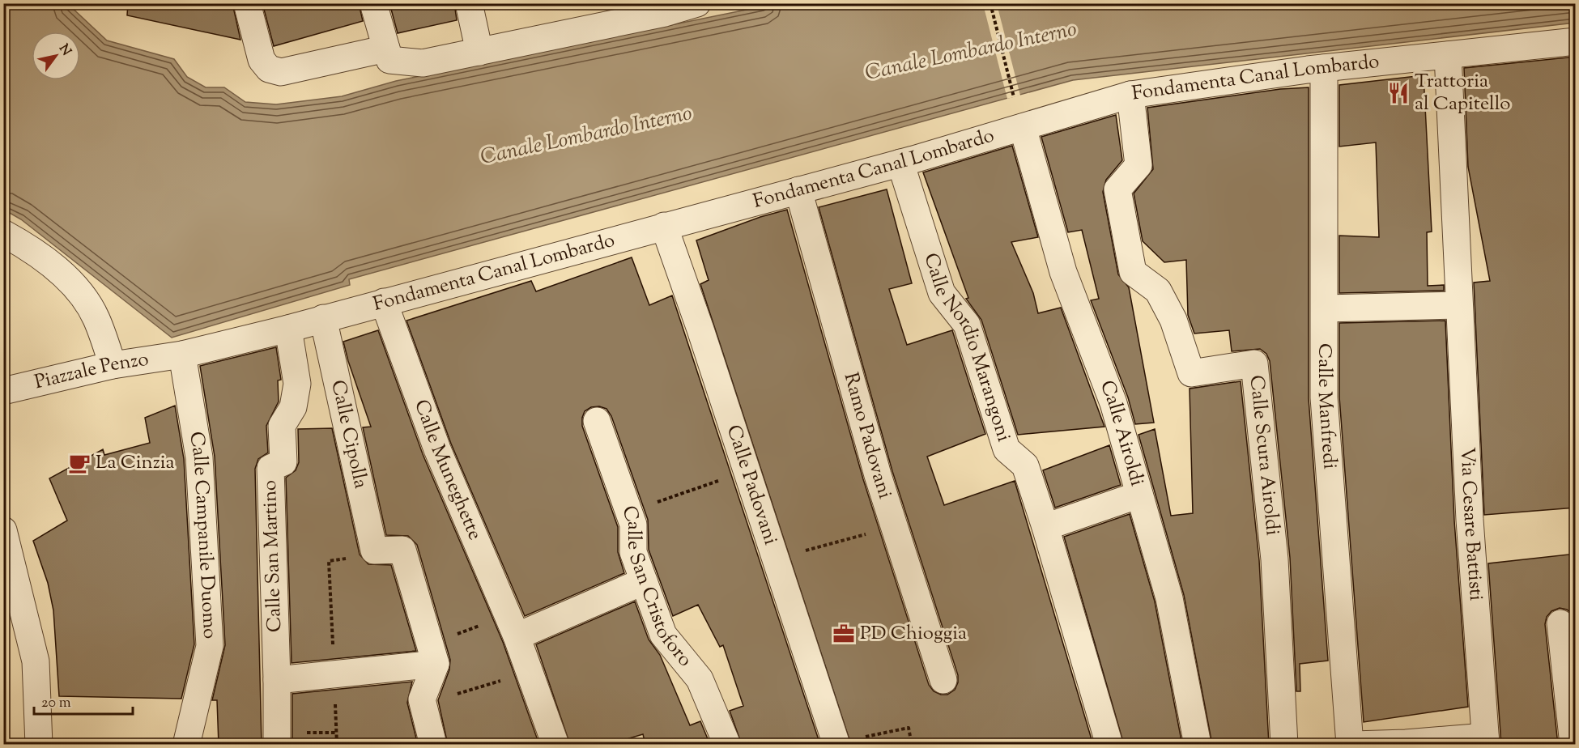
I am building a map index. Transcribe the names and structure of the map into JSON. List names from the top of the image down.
{
  "streets": {
    "street": [
      "Fondamenta Canal Lombardo",
      "Calle Nordio Marangoni",
      "Piazzale Penzo",
      "Calle Manfredi",
      "Calle Airoldi",
      "Calle Cipolla",
      "Ramo Padovani",
      "Calle Scura Airoldi",
      "Calle Muneghette",
      "Calle Padovani",
      "Via Cesare Battisti",
      "Calle Campanile Duomo",
      "Calle San Martino",
      "Calle San Cristoforo"
    ]
  },
  "crossings": [
    ["Fondamenta Canal Lombardo", "Calle Nordio Marangoni"],
    ["Fondamenta Canal Lombardo", "Piazzale Penzo"],
    ["Fondamenta Canal Lombardo", "Calle Manfredi"],
    ["Fondamenta Canal Lombardo", "Calle Airoldi"],
    ["Fondamenta Canal Lombardo", "Calle Cipolla"],
    ["Fondamenta Canal Lombardo", "Ramo Padovani"],
    ["Fondamenta Canal Lombardo", "Calle Scura Airoldi"],
    ["Fondamenta Canal Lombardo", "Calle Muneghette"],
    ["Fondamenta Canal Lombardo", "Calle Padovani"],
    ["Fondamenta Canal Lombardo", "Via Cesare Battisti"],
    ["Fondamenta Canal Lombardo", "Calle Campanile Duomo"],
    ["Fondamenta Canal Lombardo", "Calle San Martino"],
    ["Piazzale Penzo", "Calle Campanile Duomo"]
  ],
  "water": ["Canale Lombardo Interno"],
  "places": {
    "restaurant": ["Trattoria al Capitello"],
    "cafe": ["La Cinzia"],
    "office": ["PD Chioggia"]
  },
  "scale_bar": "20 m",
  "north": "top right"
}
